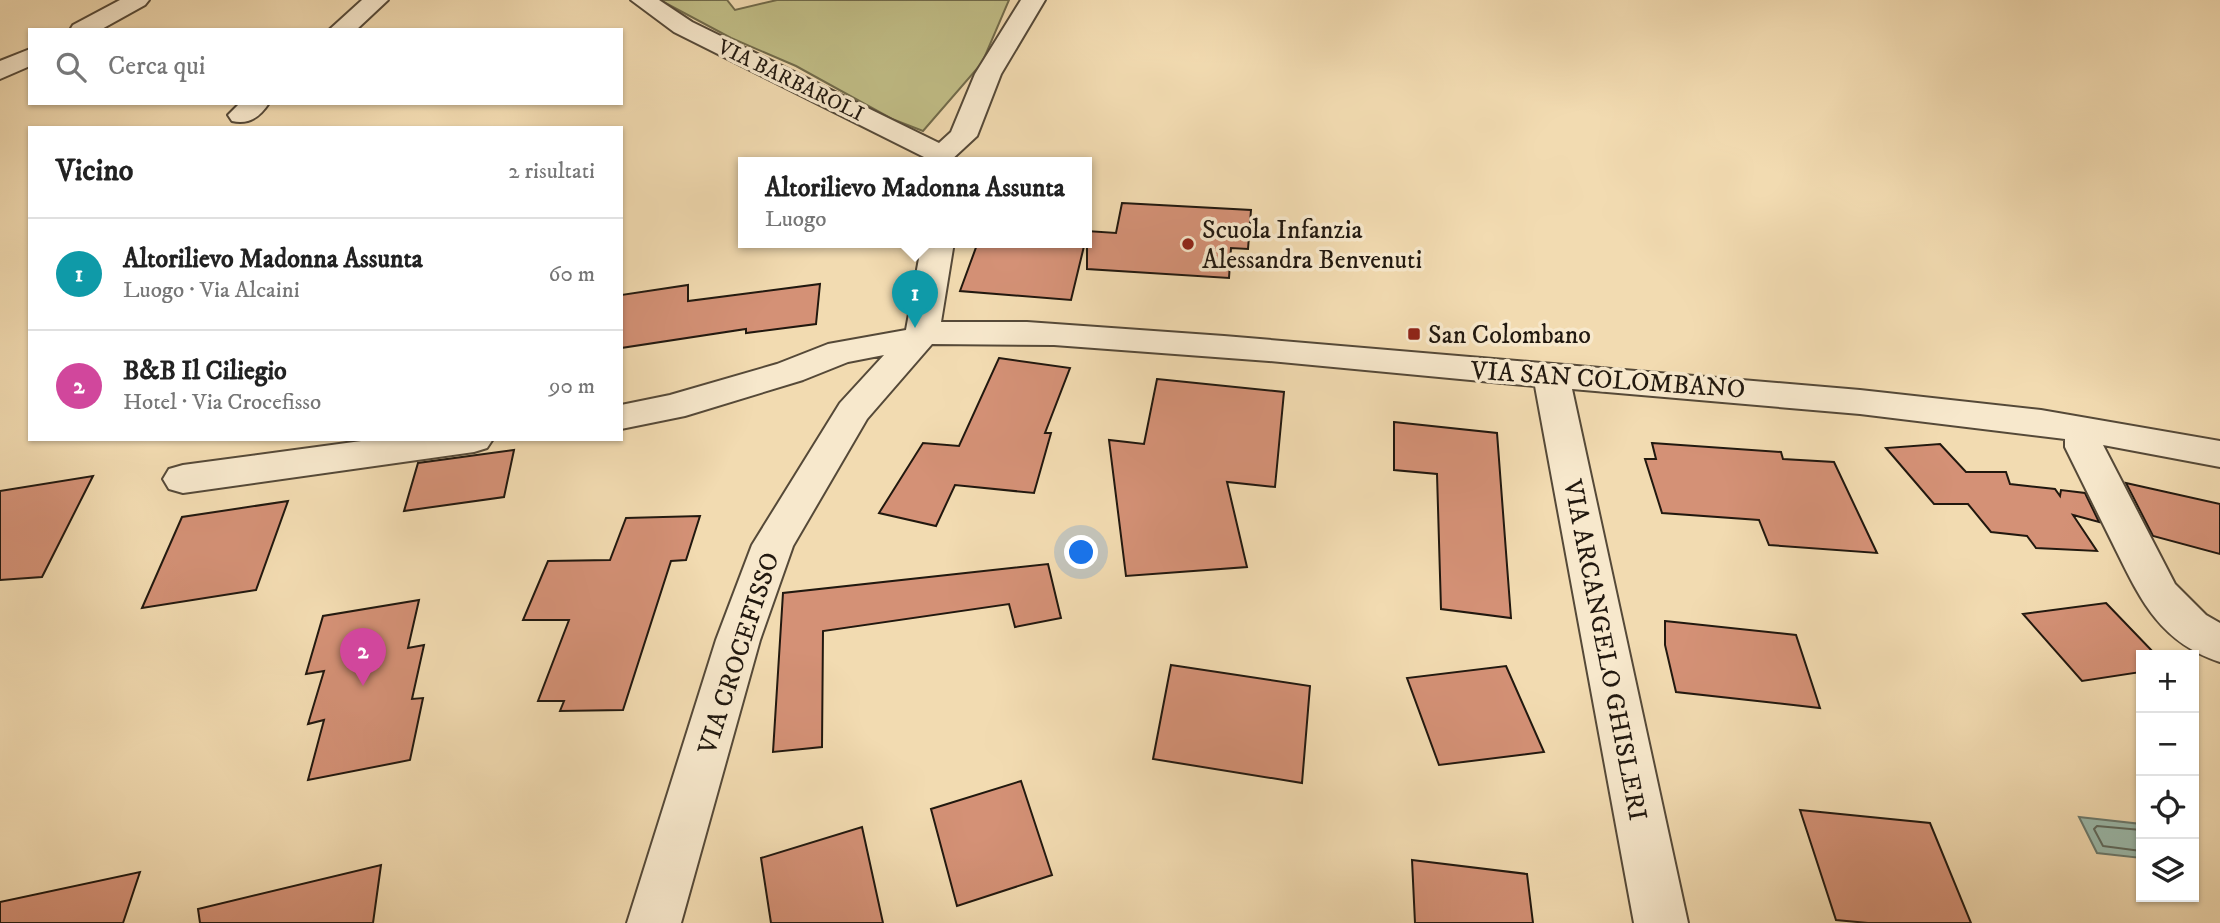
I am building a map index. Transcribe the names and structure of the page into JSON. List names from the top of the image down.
{
  "streets": {
    "street": [
      "VIA BARBAROLI",
      "VIA SAN COLOMBANO",
      "VIA ARCANGELO GHISLERI",
      "VIA CROCEFISSO"
    ]
  },
  "crossings": [
    ["VIA SAN COLOMBANO", "VIA ARCANGELO GHISLERI"],
    ["VIA SAN COLOMBANO", "VIA CROCEFISSO"]
  ],
  "places": {
    "other": ["Scuola Infanzia Alessandra Benvenuti"],
    "transit": ["San Colombano"]
  },
  "page": {
    "search": "Cerca qui",
    "heading": ["Vicino", "2 risultati"],
    "popup": ["Altorilievo Madonna Assunta", "Luogo"],
    "list": [
      {
        "mark": "1",
        "name": "Altorilievo Madonna Assunta",
        "note": "Luogo · Via Alcaini",
        "value": "60 m"
      },
      {
        "mark": "2",
        "name": "B&B Il Ciliegio",
        "note": "Hotel · Via Crocefisso",
        "value": "90 m"
      }
    ],
    "pins": ["1", "2"],
    "map_buttons": ["+", "−"]
  }
}
